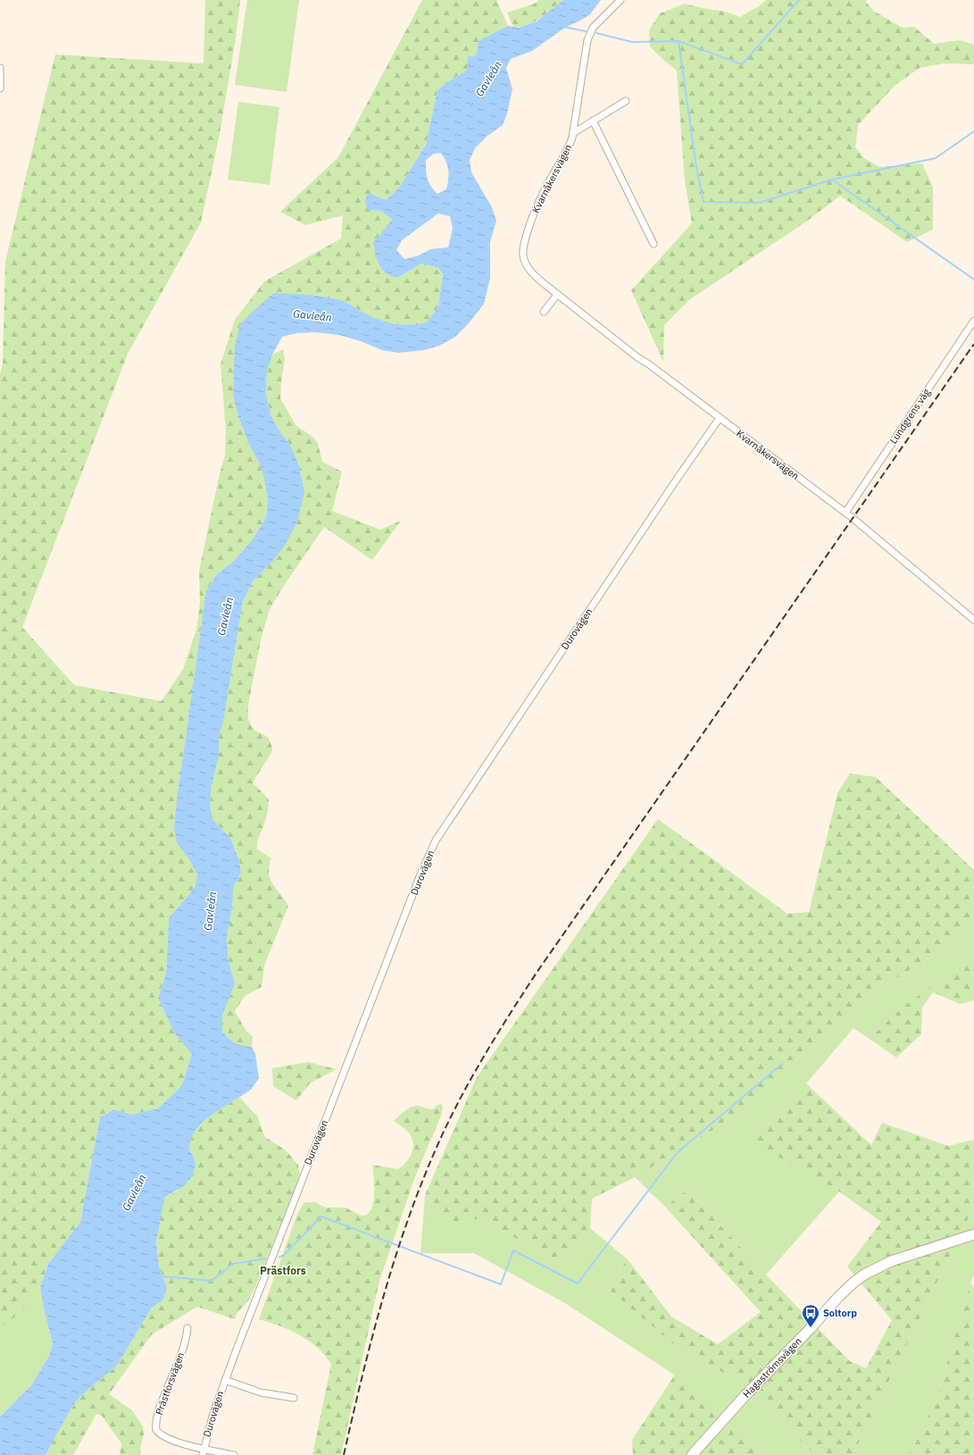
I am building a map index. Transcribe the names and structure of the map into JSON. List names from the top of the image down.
{
  "streets": {
    "street": [
      "Kvarnåkersvägen",
      "Lundgrens väg",
      "Durovägen",
      "Hagaströmsvägen",
      "Prästforsvägen"
    ]
  },
  "crossings": [
    ["Kvarnåkersvägen", "Lundgrens väg"],
    ["Kvarnåkersvägen", "Durovägen"],
    ["Durovägen", "Prästforsvägen"]
  ],
  "districts": ["Prästfors"],
  "water": ["Gavleån"],
  "places": {
    "bus stop": ["Soltorp"]
  }
}
